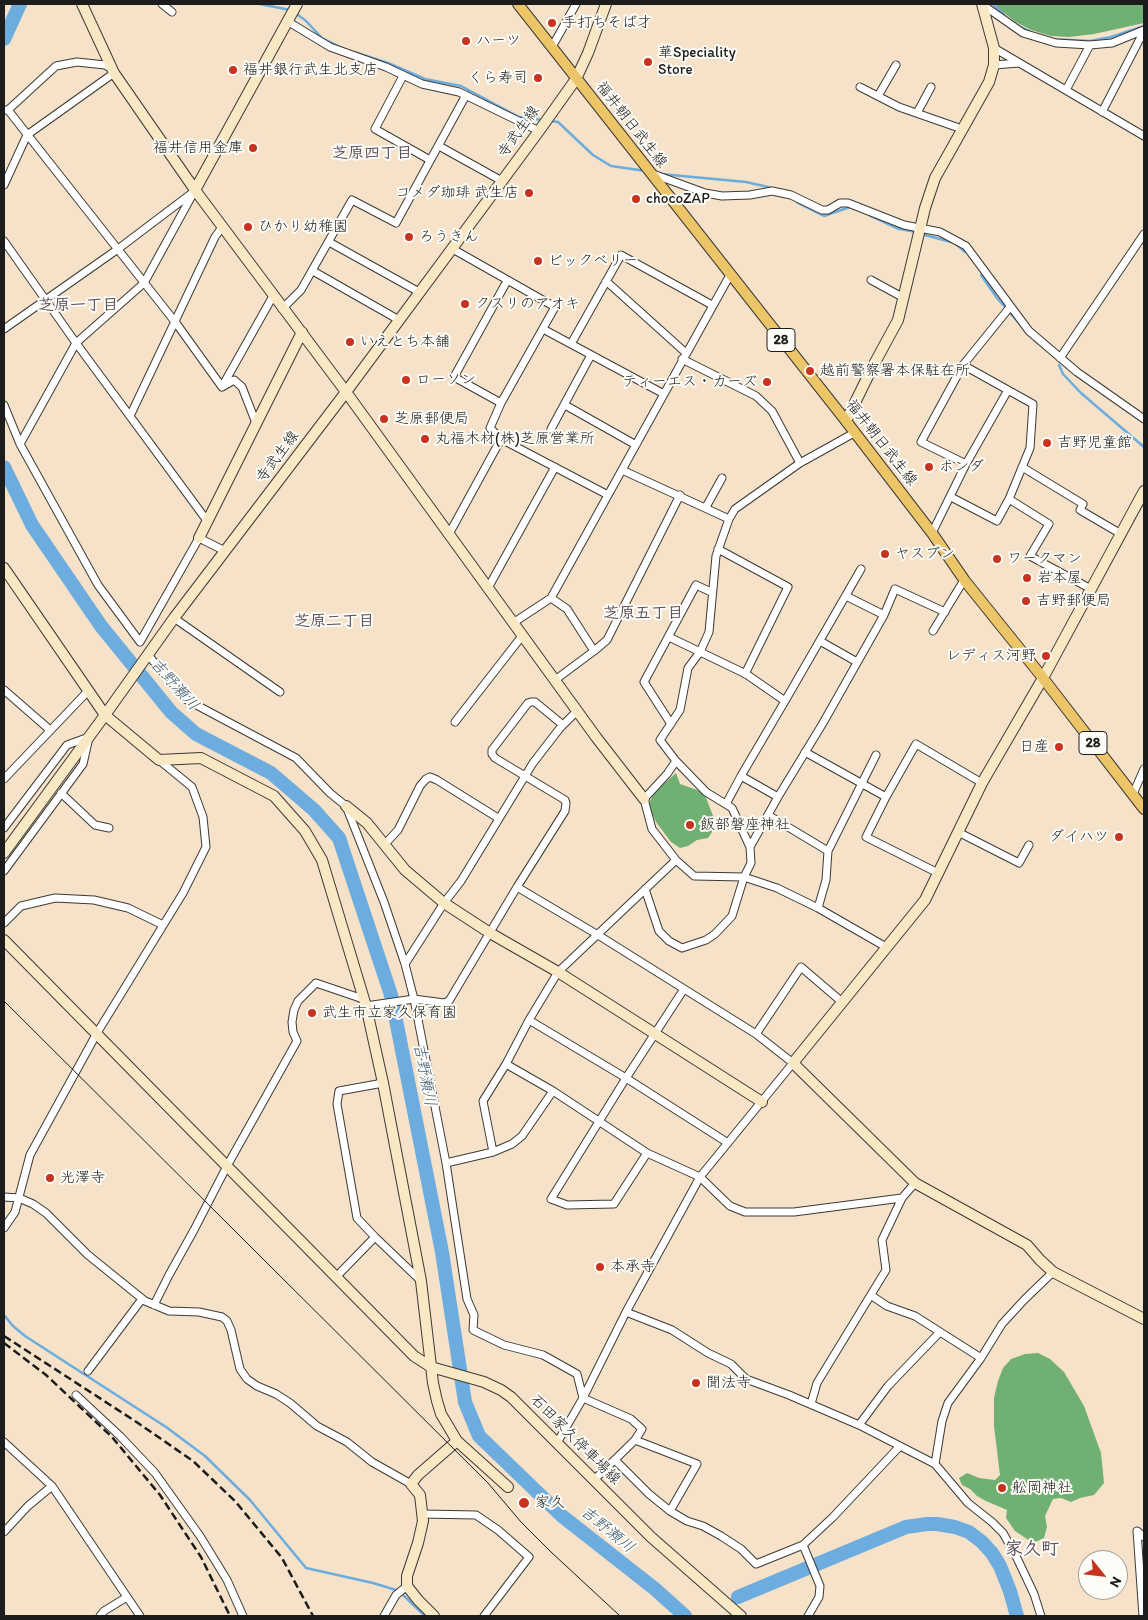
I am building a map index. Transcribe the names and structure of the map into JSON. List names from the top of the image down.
{
  "streets": {
    "main road": ["福井朝日武生線", "28"],
    "street": ["寺武生線", "石田家久停車場線"]
  },
  "crossings": [
    ["福井朝日武生線", "寺武生線"]
  ],
  "districts": [
    "芝原四丁目",
    "芝原一丁目",
    "芝原五丁目",
    "芝原二丁目",
    "家久町"
  ],
  "water": ["吉野瀬川"],
  "places": [
    "手打ちそば才",
    "ハーツ",
    "華Speciality Store",
    "福井銀行武生北支店",
    "くら寿司",
    "福井信用金庫",
    "コメダ珈琲 武生店",
    "chocoZAP",
    "ひかり幼稚園",
    "ろうきん",
    "ビックベリー",
    "クスリのアオキ",
    "いえとち本舗",
    "越前警察署本保駐在所",
    "ローソン",
    "ティーエス・カーズ",
    "芝原郵便局",
    "丸福木材(株)芝原営業所",
    "吉野児童館",
    "ホンダ",
    "ヤスブン",
    "ワークマン",
    "岩本屋",
    "吉野郵便局",
    "レディス河野",
    "日産",
    "飯部磐座神社",
    "ダイハツ",
    "武生市立家久保育園",
    "光澤寺",
    "本承寺",
    "聞法寺",
    "舩岡神社",
    "家久"
  ],
  "north": "bottom right"
}
